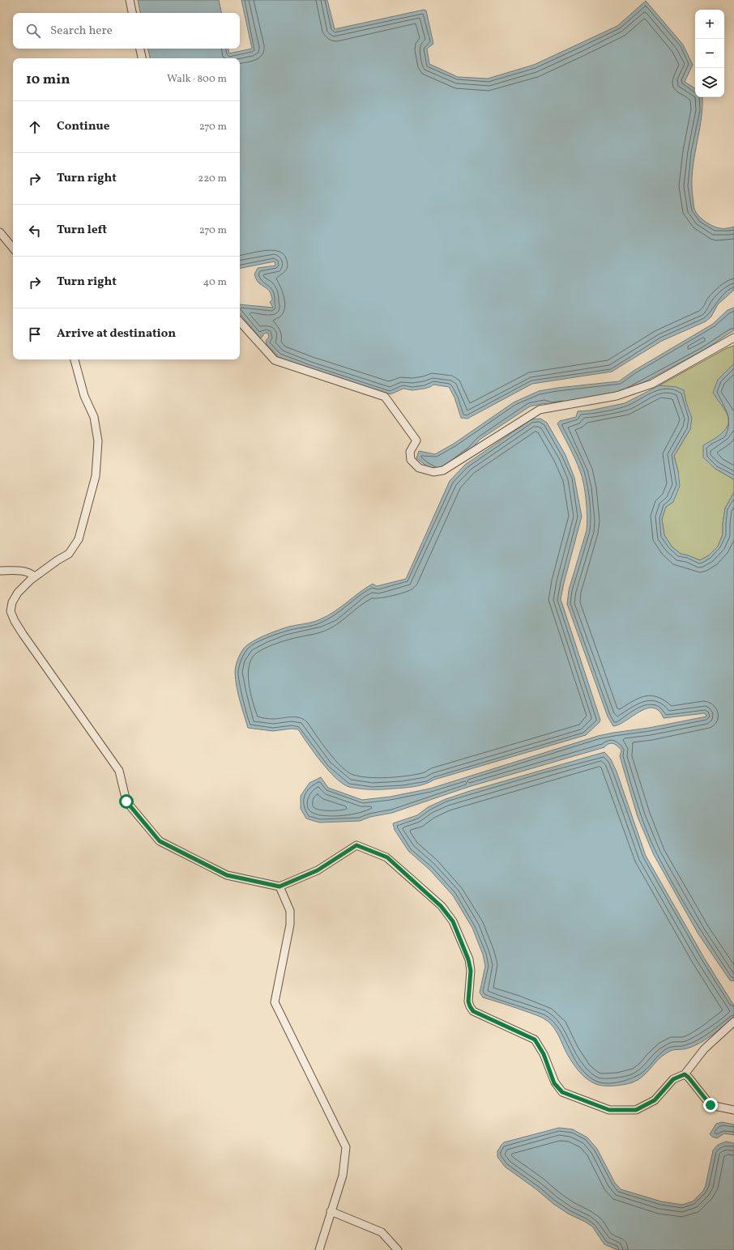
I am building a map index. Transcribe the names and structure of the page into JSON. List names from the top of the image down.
{
  "page": {
    "map_buttons": ["+", "−"],
    "search": "Search here",
    "heading": ["10 min", "Walk · 800 m"],
    "list": [
      ["Continue", "270 m"],
      ["Turn right", "220 m"],
      ["Turn left", "270 m"],
      ["Turn right", "40 m"],
      "Arrive at destination"
    ]
  }
}
